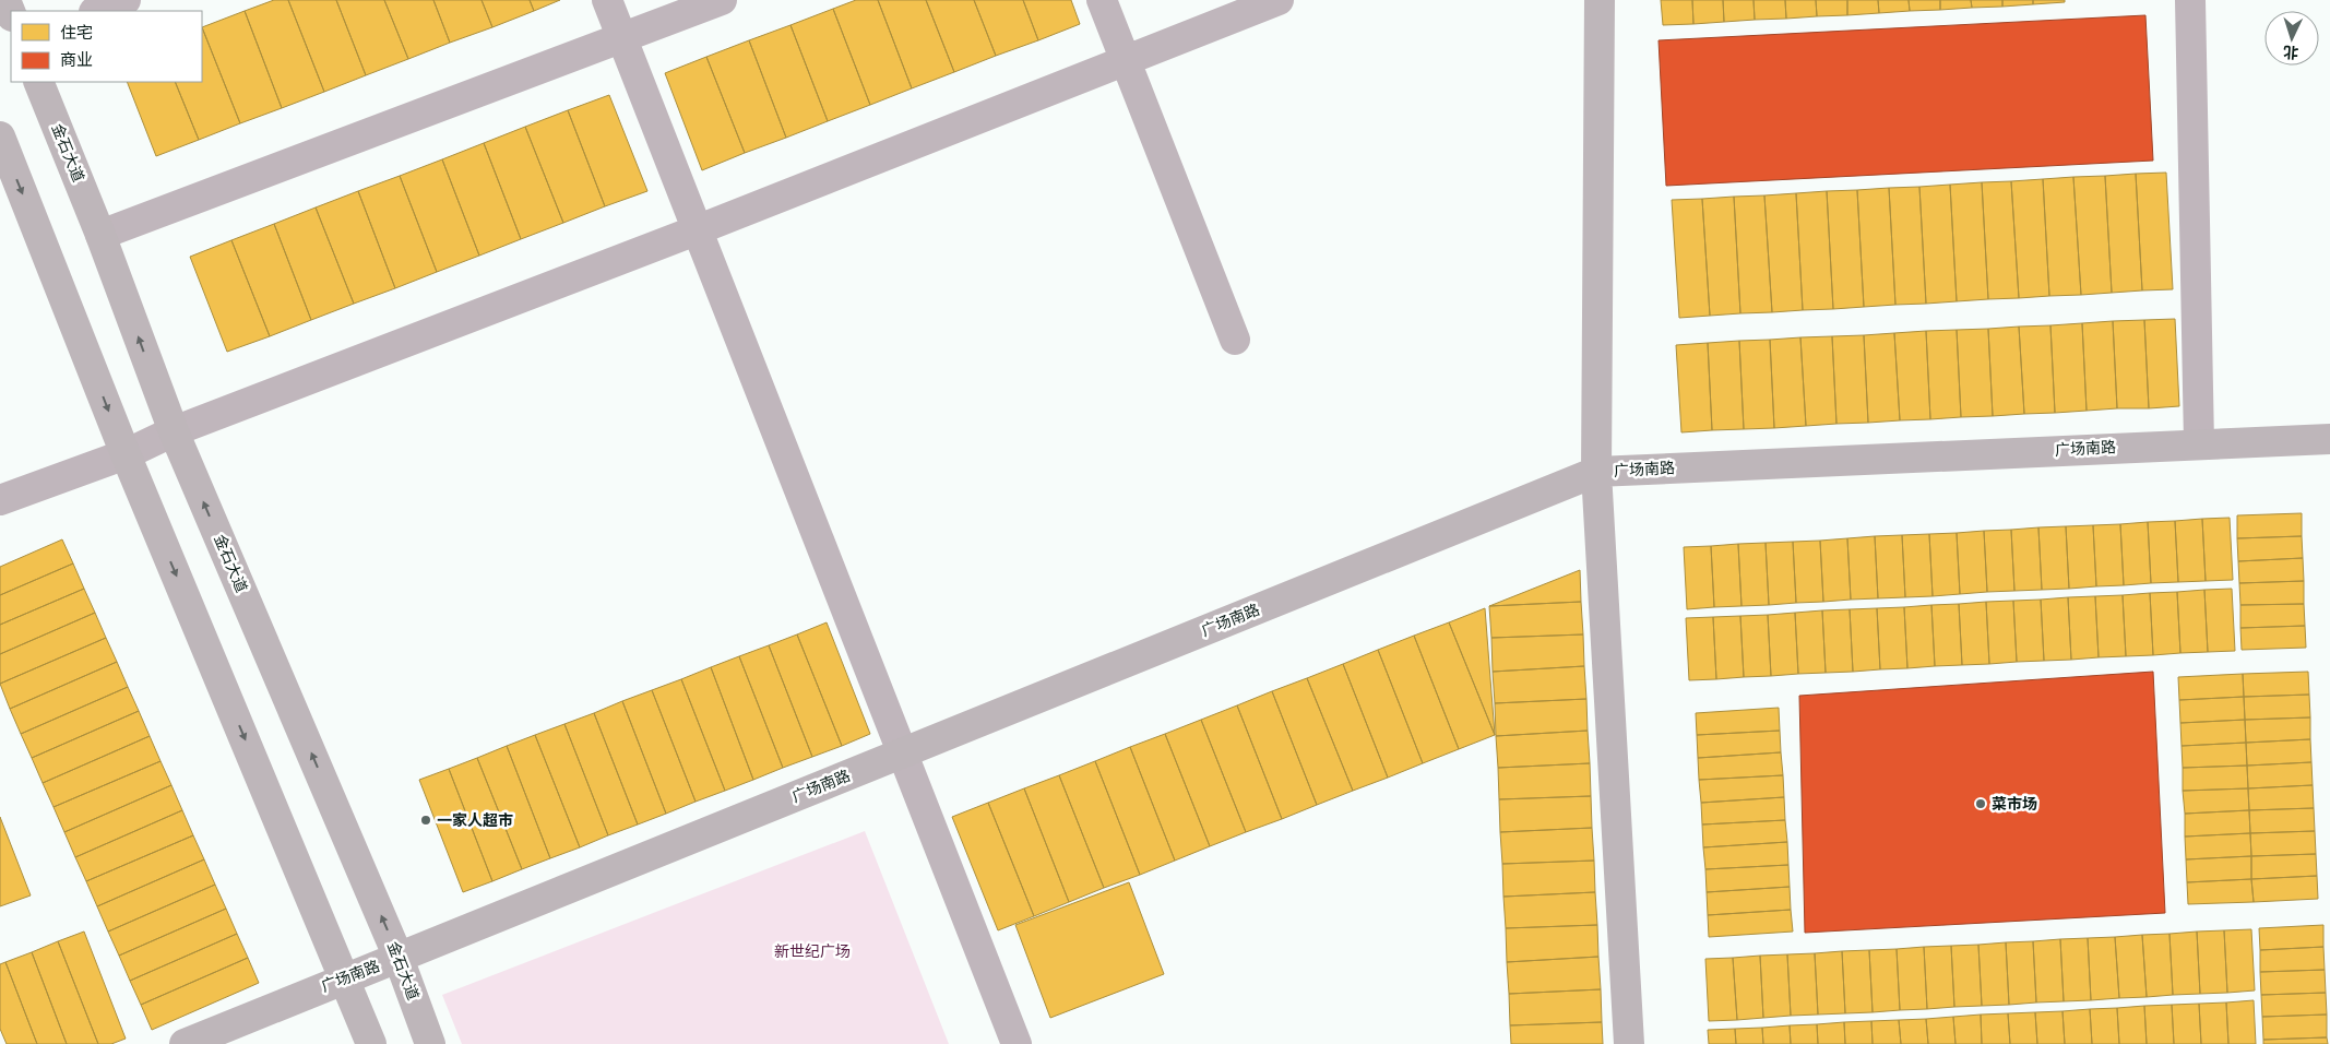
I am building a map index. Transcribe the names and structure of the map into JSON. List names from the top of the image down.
{
  "streets": {
    "street": ["金石大道", "广场南路"]
  },
  "crossings": [
    ["金石大道", "广场南路"]
  ],
  "parks": ["新世纪广场"],
  "places": ["菜市场", "一家人超市"],
  "legend": ["住宅", "商业"],
  "north": "bottom"
}
